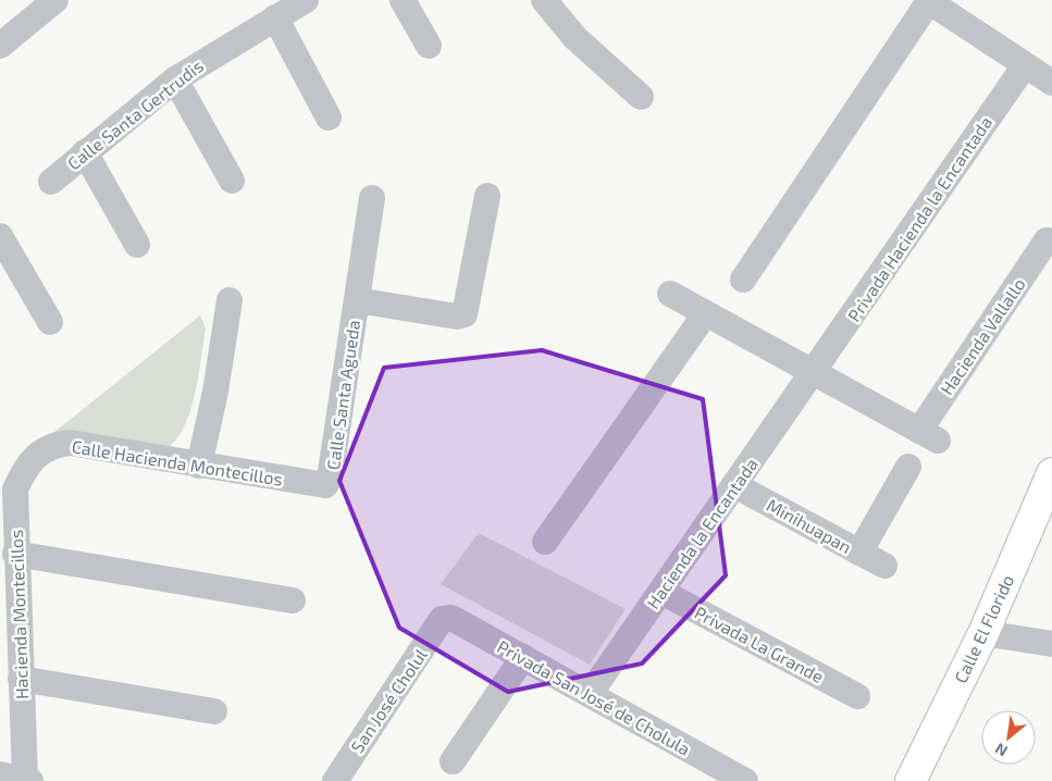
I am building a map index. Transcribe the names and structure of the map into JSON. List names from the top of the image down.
{
  "streets": {
    "main road": ["Calle El Florido"],
    "street": [
      "Calle Santa Gertrudis",
      "Privada Hacienda la Encantada",
      "Hacienda Vallallo",
      "Calle Santa Agueda",
      "Calle Hacienda Montecillos",
      "Minihuapan",
      "Hacienda la Encantada",
      "Hacienda Montecillos",
      "Privada La Grande",
      "Privada San José de Cholula",
      "San José Cholul"
    ]
  },
  "crossings": [
    ["Privada Hacienda la Encantada", "Hacienda Vallallo"],
    ["Privada Hacienda la Encantada", "Hacienda la Encantada"],
    ["Hacienda Vallallo", "Hacienda la Encantada"],
    ["Calle Santa Agueda", "Calle Hacienda Montecillos"],
    ["Calle Hacienda Montecillos", "Hacienda Montecillos"],
    ["Minihuapan", "Hacienda la Encantada"],
    ["Hacienda la Encantada", "Privada La Grande"],
    ["Hacienda la Encantada", "Privada San José de Cholula"],
    ["Privada San José de Cholula", "San José Cholul"]
  ],
  "north": "bottom left"
}
